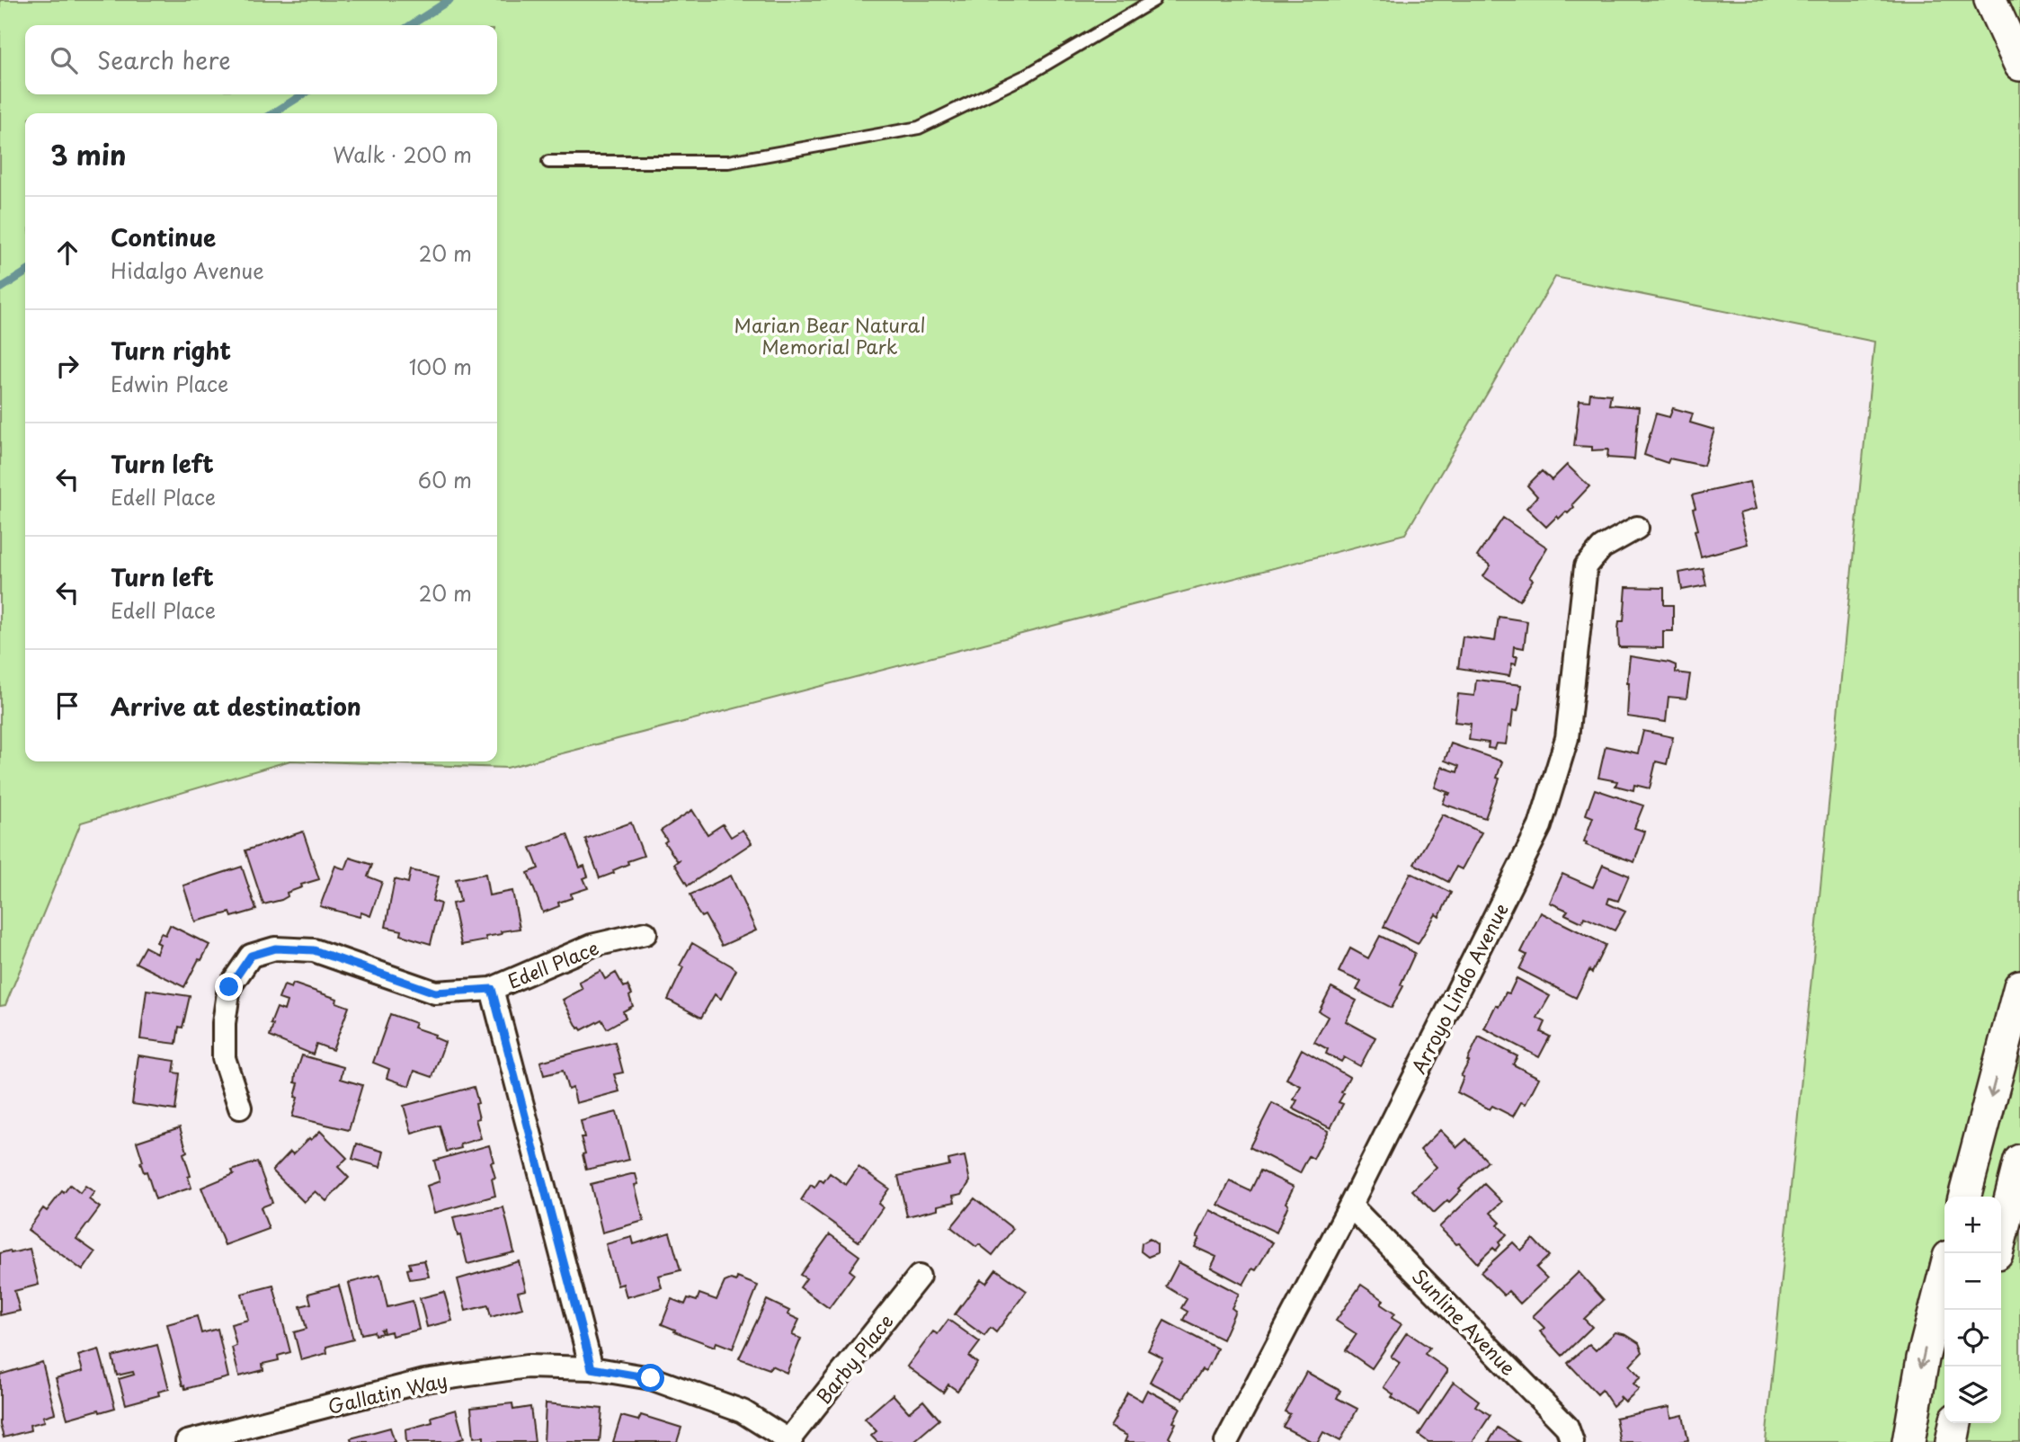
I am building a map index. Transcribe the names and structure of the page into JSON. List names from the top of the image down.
{
  "streets": {
    "street": [
      "Edell Place",
      "Arroyo Lindo Avenue",
      "Sunline Avenue",
      "Barby Place",
      "Gallatin Way"
    ]
  },
  "crossings": [
    ["Arroyo Lindo Avenue", "Sunline Avenue"],
    ["Barby Place", "Gallatin Way"]
  ],
  "parks": ["Marian Bear Natural Memorial Park"],
  "page": {
    "search": "Search here",
    "heading": ["3 min", "Walk · 200 m"],
    "list": [
      ["Continue", "Hidalgo Avenue", "20 m"],
      ["Turn right", "Edwin Place", "100 m"],
      ["Turn left", "Edell Place", "60 m"],
      ["Turn left", "Edell Place", "20 m"],
      "Arrive at destination"
    ],
    "map_buttons": ["+", "−"]
  }
}
